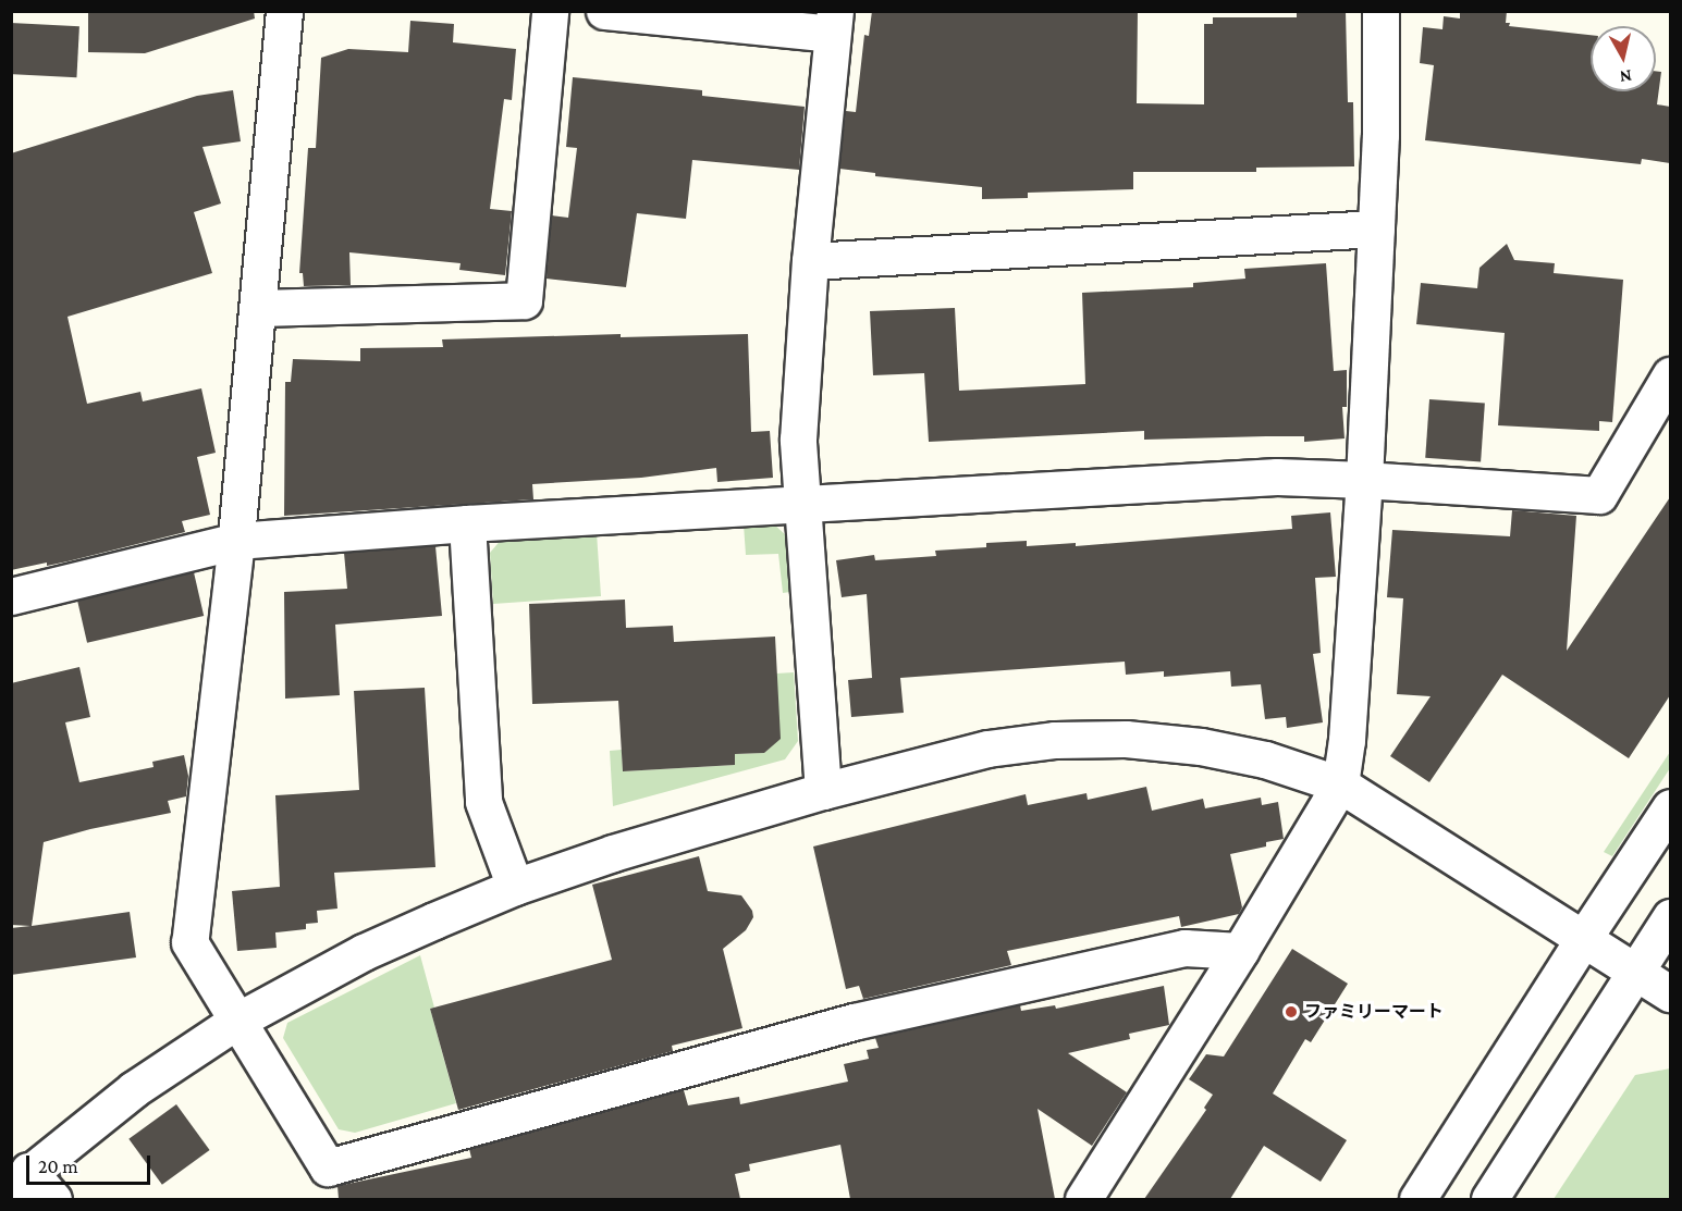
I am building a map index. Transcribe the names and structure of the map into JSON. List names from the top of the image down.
{
  "places": ["ファミリーマート"],
  "scale_bar": "20 m",
  "north": "bottom"
}
